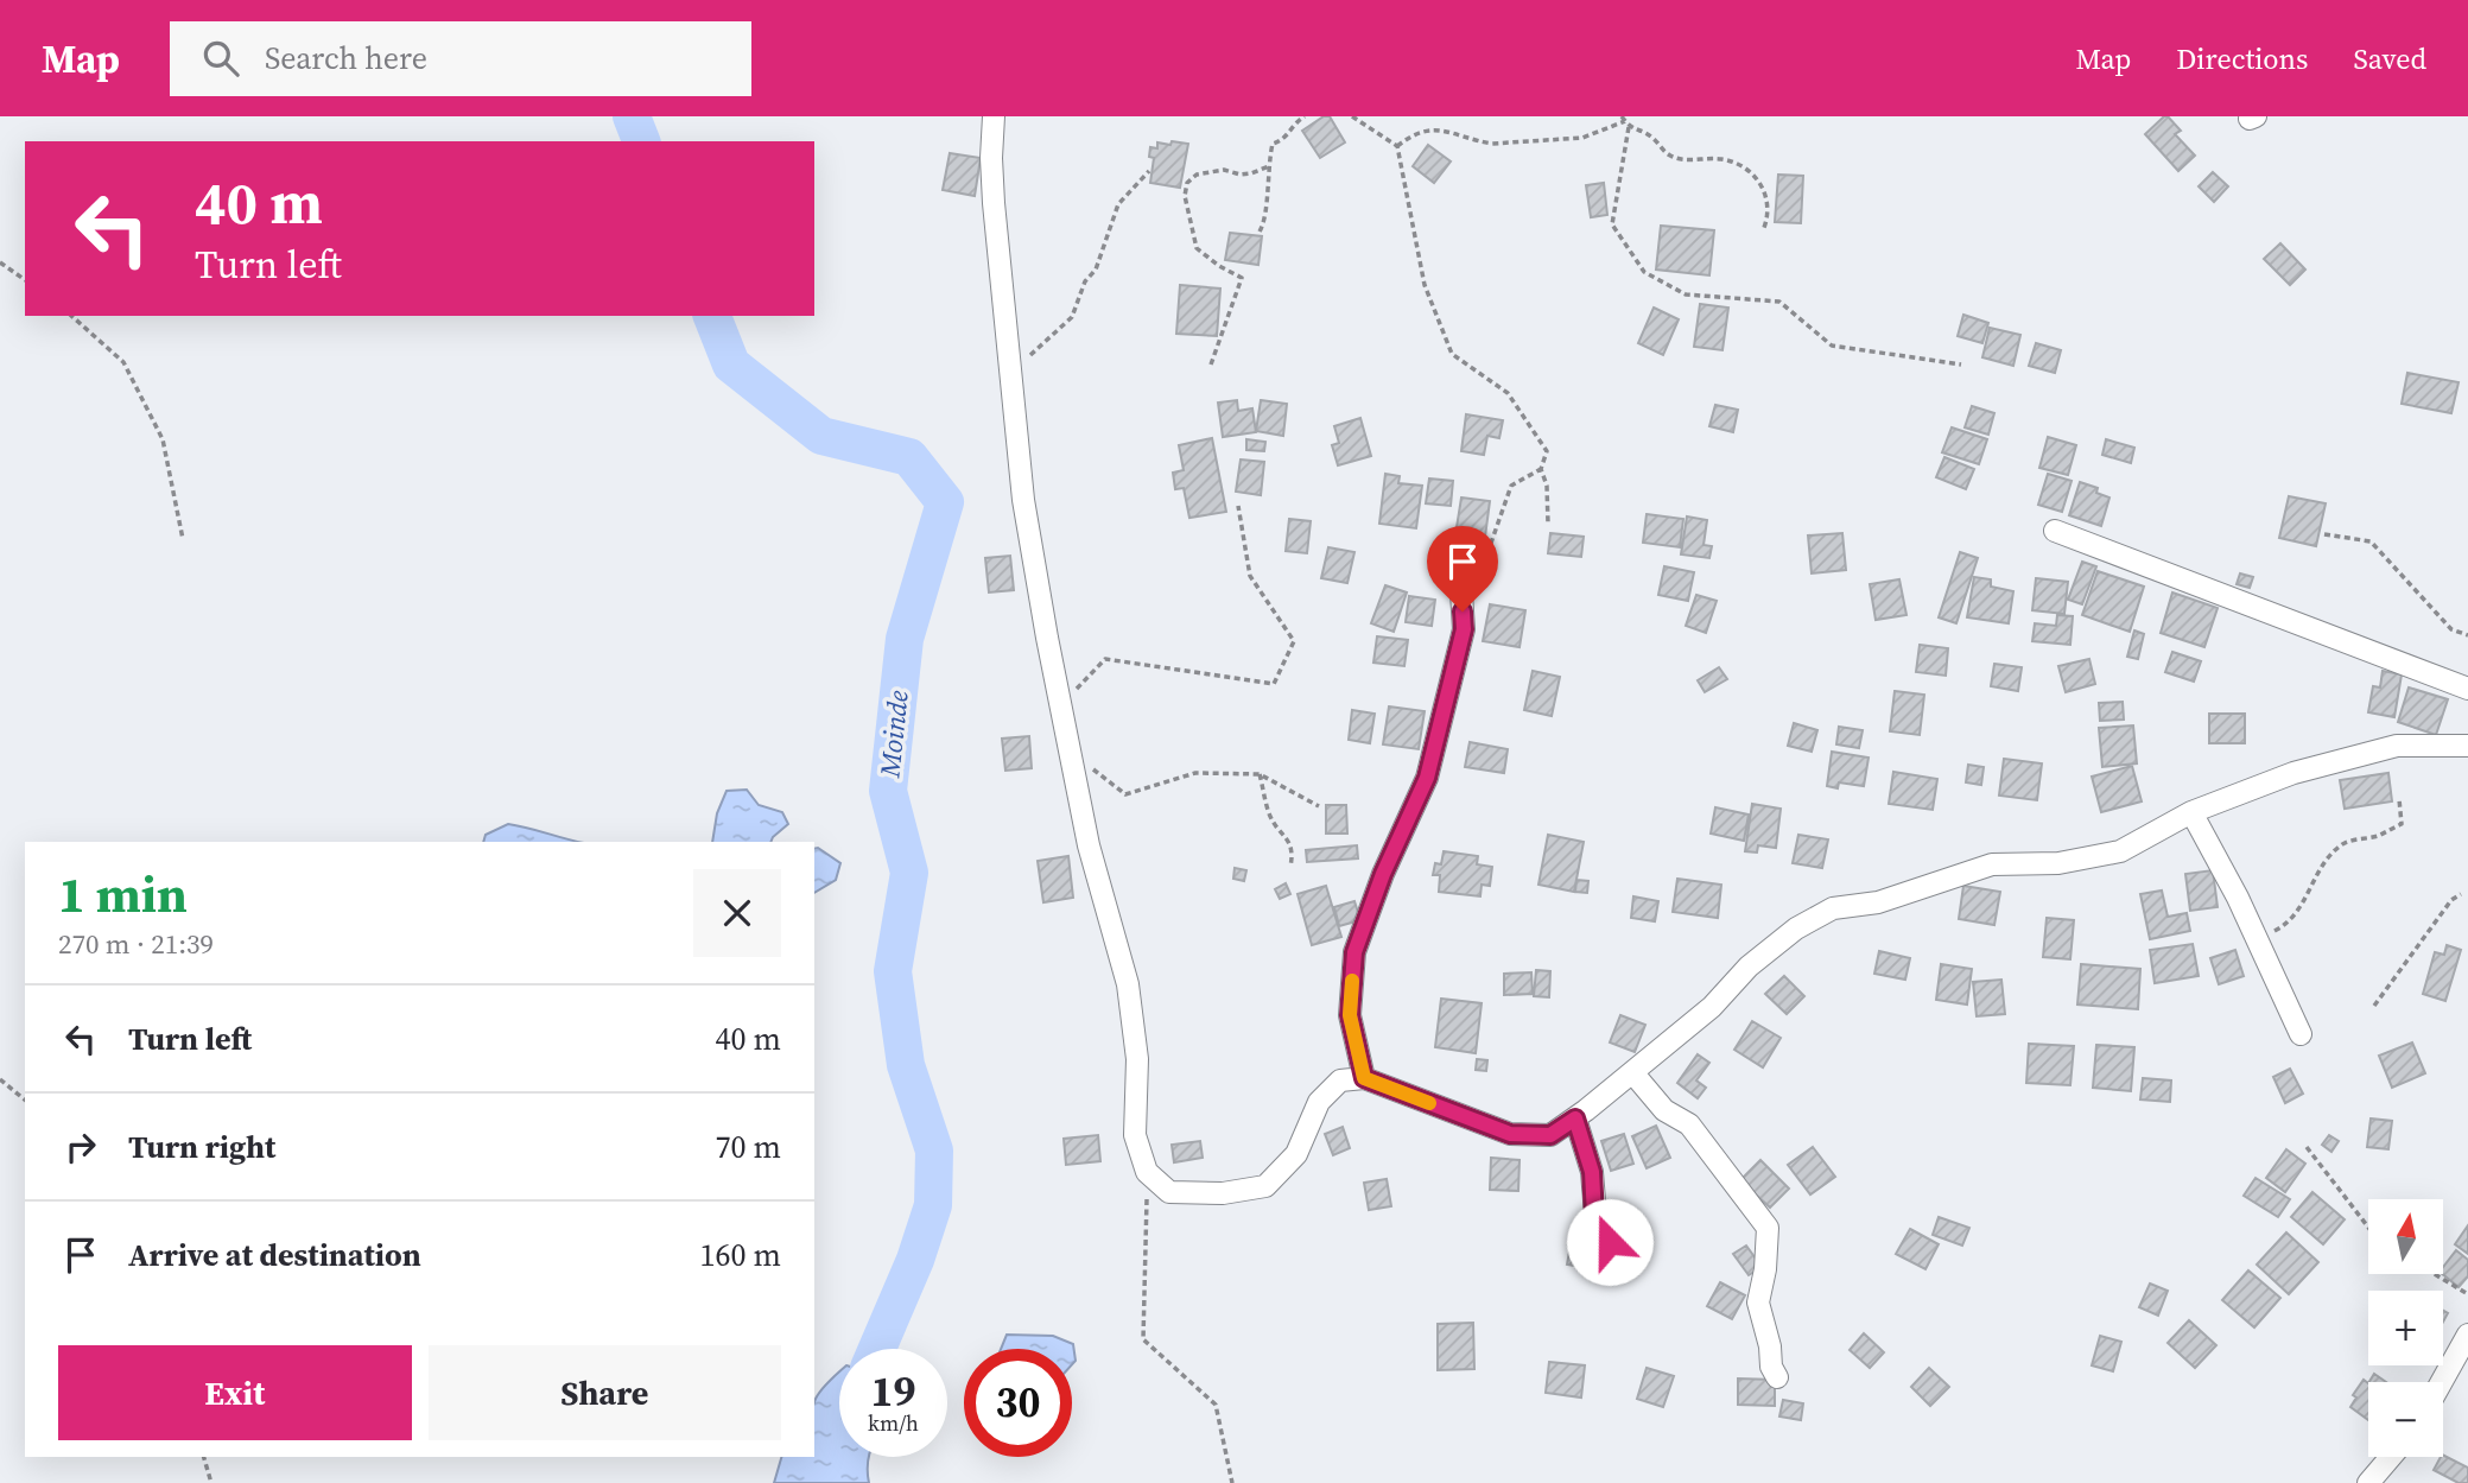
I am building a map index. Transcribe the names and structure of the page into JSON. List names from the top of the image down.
{
  "water": ["Moinde"],
  "north": "top",
  "page": {
    "header": "Map",
    "search": "Search here",
    "nav": ["Map", "Directions", "Saved"],
    "turn": ["40 m", "Turn left"],
    "heading": ["1 min", "270 m · 21:39"],
    "list": [
      {
        "name": "Turn left",
        "value": "40 m"
      },
      {
        "name": "Turn right",
        "value": "70 m"
      },
      {
        "name": "Arrive at destination",
        "value": "160 m"
      }
    ],
    "map_buttons": ["+", "−"],
    "buttons": ["Exit", "Share"],
    "speed": "19 km/h",
    "limit": "30"
  }
}
